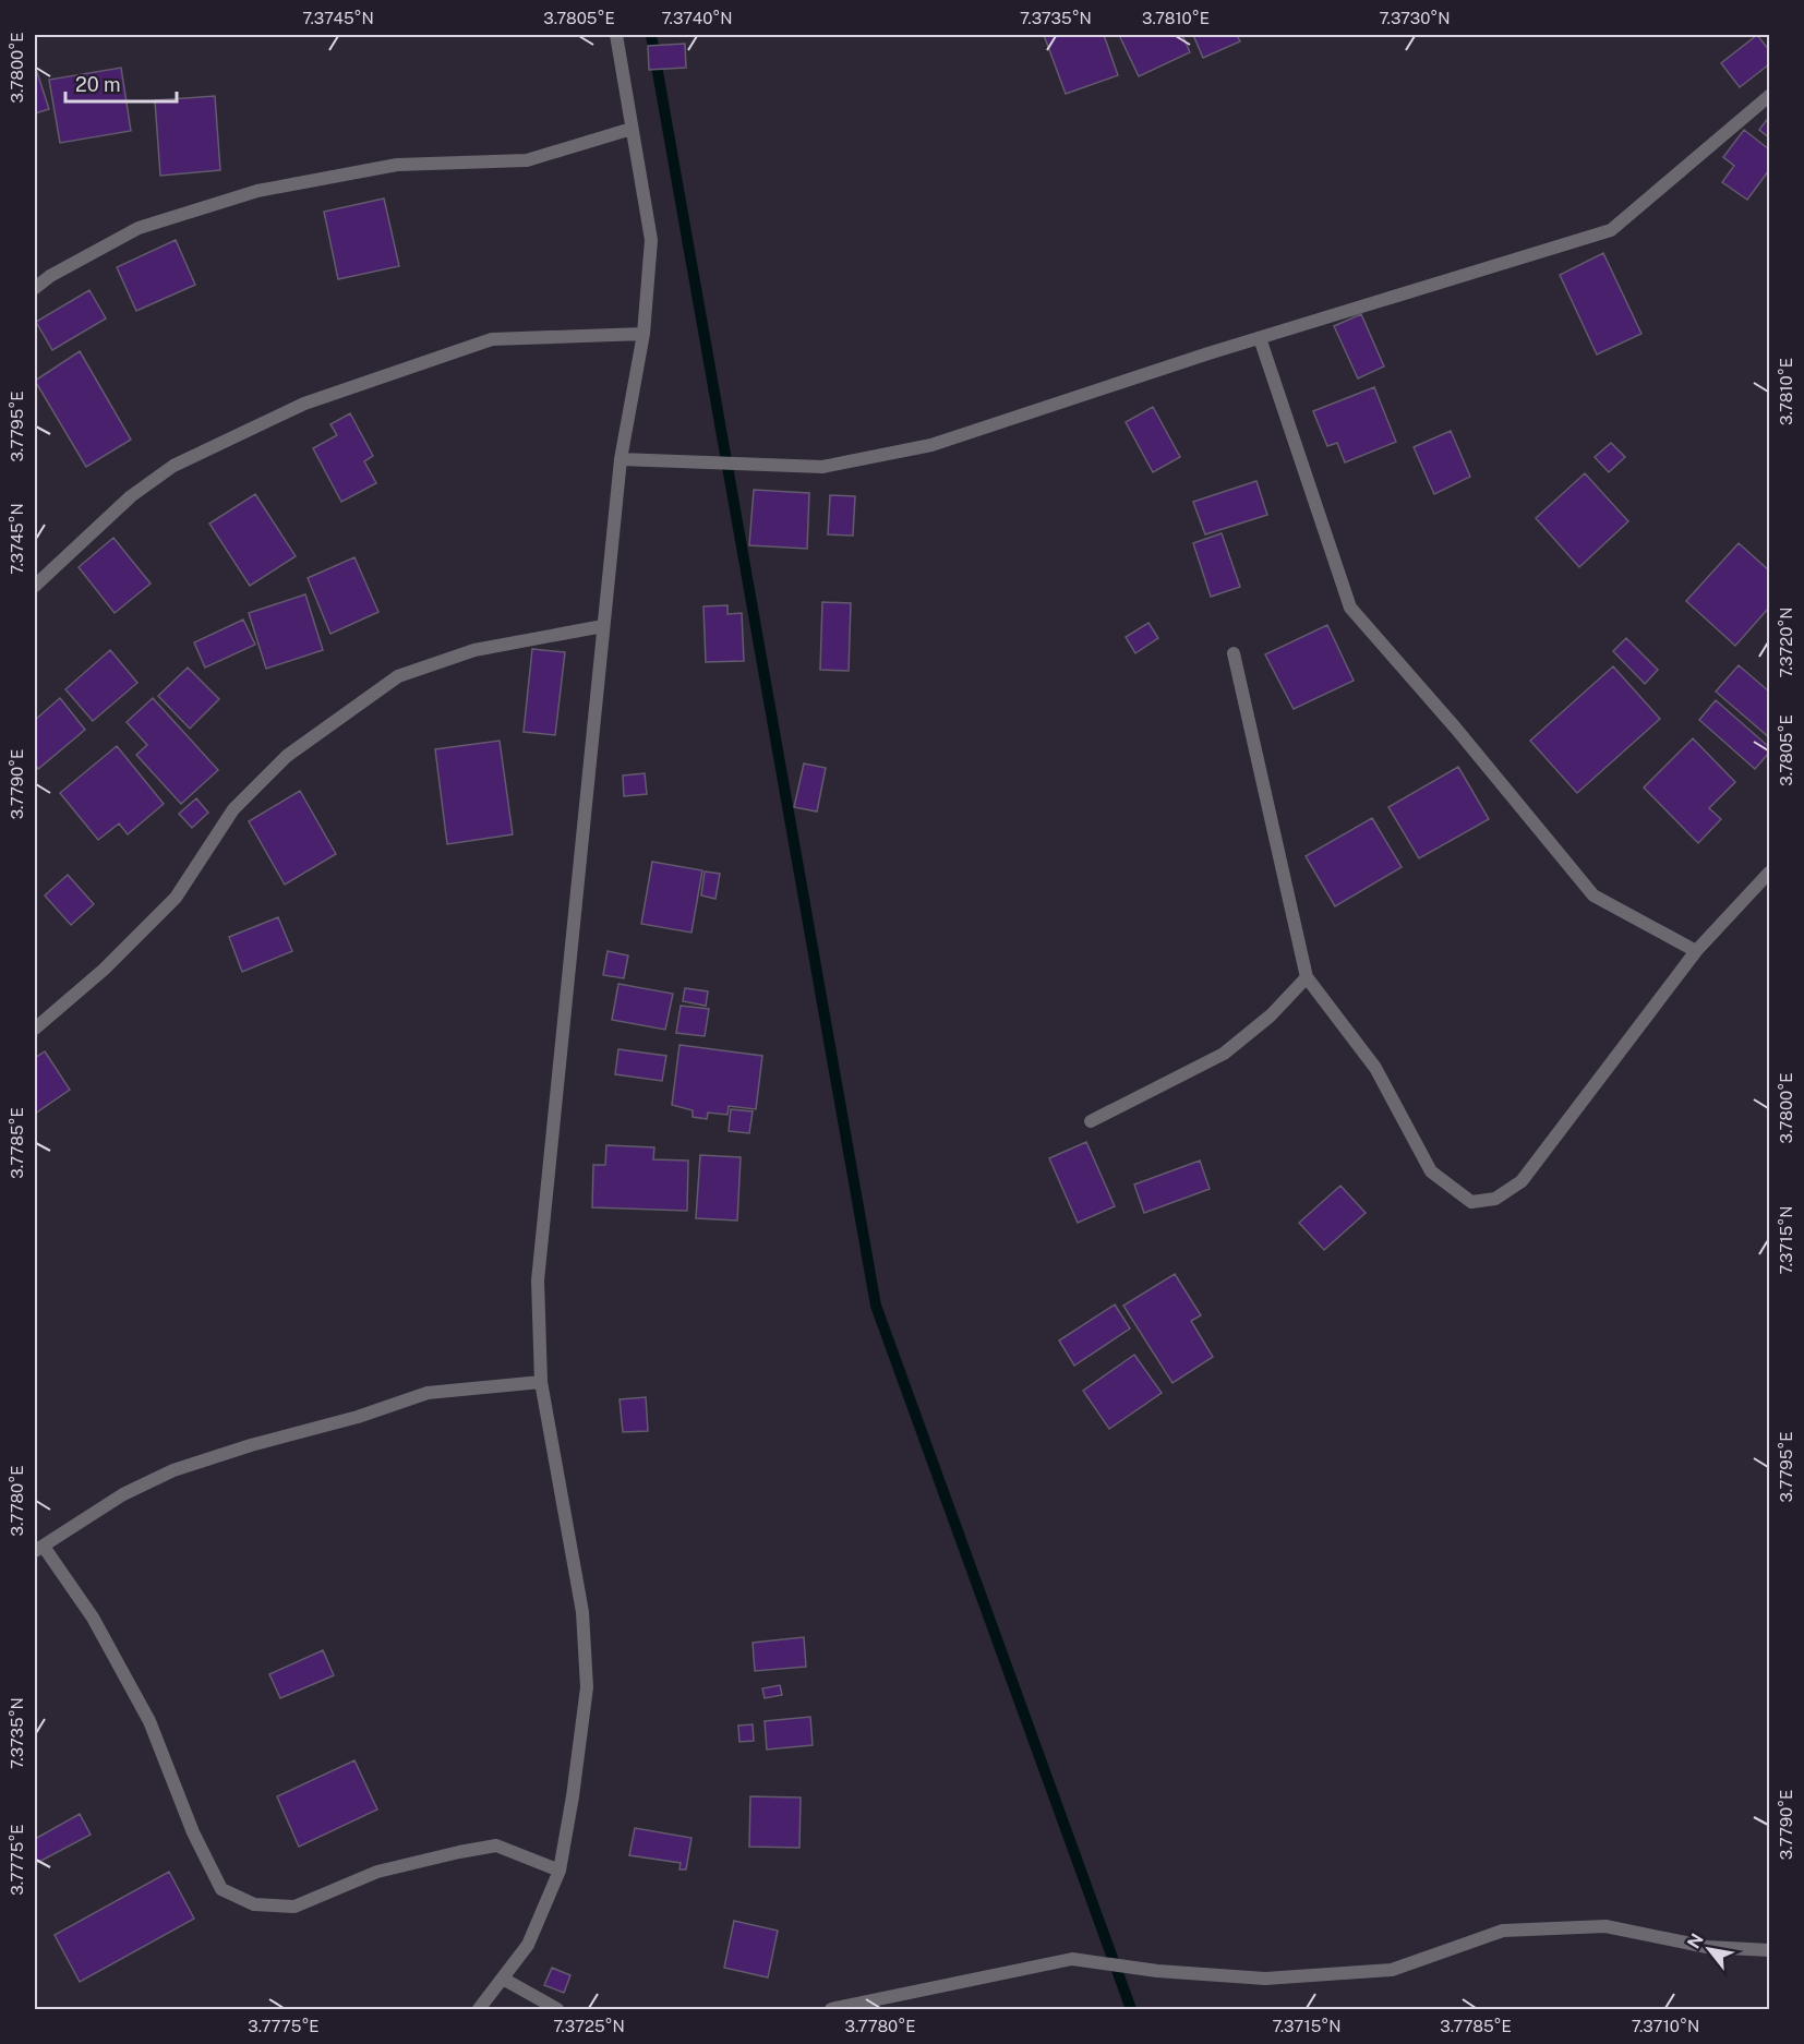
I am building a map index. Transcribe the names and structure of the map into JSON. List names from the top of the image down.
{
  "scale_bar": "20 m",
  "north": "top left",
  "coordinates": [
    "7.3745°N",
    "3.7805°E",
    "7.3740°N",
    "7.3735°N",
    "3.7810°E",
    "7.3730°N",
    "3.7800°E",
    "3.7795°E",
    "7.3720°N",
    "3.7790°E",
    "3.7785°E",
    "7.3715°N",
    "3.7780°E",
    "3.7775°E",
    "7.3725°N",
    "7.3710°N"
  ]
}
